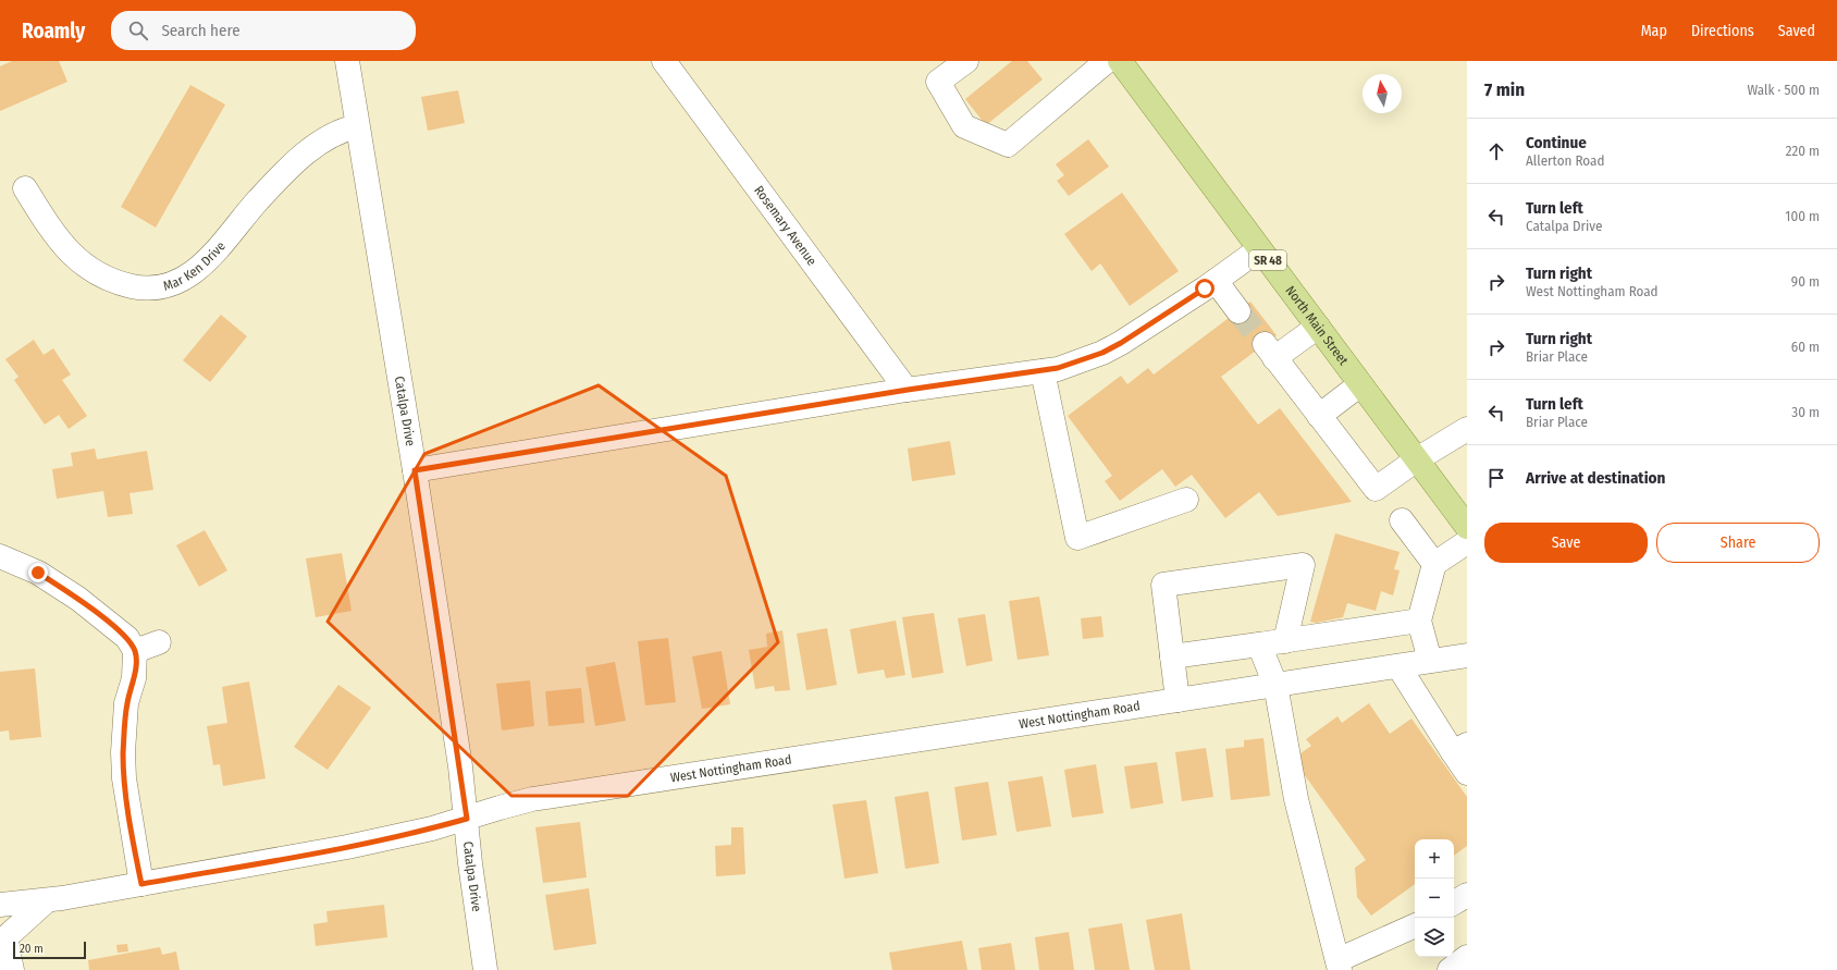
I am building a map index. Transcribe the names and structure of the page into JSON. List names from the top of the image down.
{
  "streets": {
    "main road": ["SR 48", "North Main Street"],
    "street": [
      "Rosemary Avenue",
      "Mar Ken Drive",
      "Catalpa Drive",
      "West Nottingham Road"
    ]
  },
  "crossings": [
    ["Mar Ken Drive", "Catalpa Drive"],
    ["Catalpa Drive", "West Nottingham Road"]
  ],
  "scale_bar": "20 m",
  "north": "top",
  "page": {
    "header": "Roamly",
    "search": "Search here",
    "nav": ["Map", "Directions", "Saved"],
    "heading": ["7 min", "Walk · 500 m"],
    "list": [
      ["Continue", "Allerton Road", "220 m"],
      ["Turn left", "Catalpa Drive", "100 m"],
      ["Turn right", "West Nottingham Road", "90 m"],
      ["Turn right", "Briar Place", "60 m"],
      ["Turn left", "Briar Place", "30 m"],
      "Arrive at destination"
    ],
    "buttons": ["Save", "Share"],
    "map_buttons": ["+", "−"],
    "scale": "20 m"
  }
}
